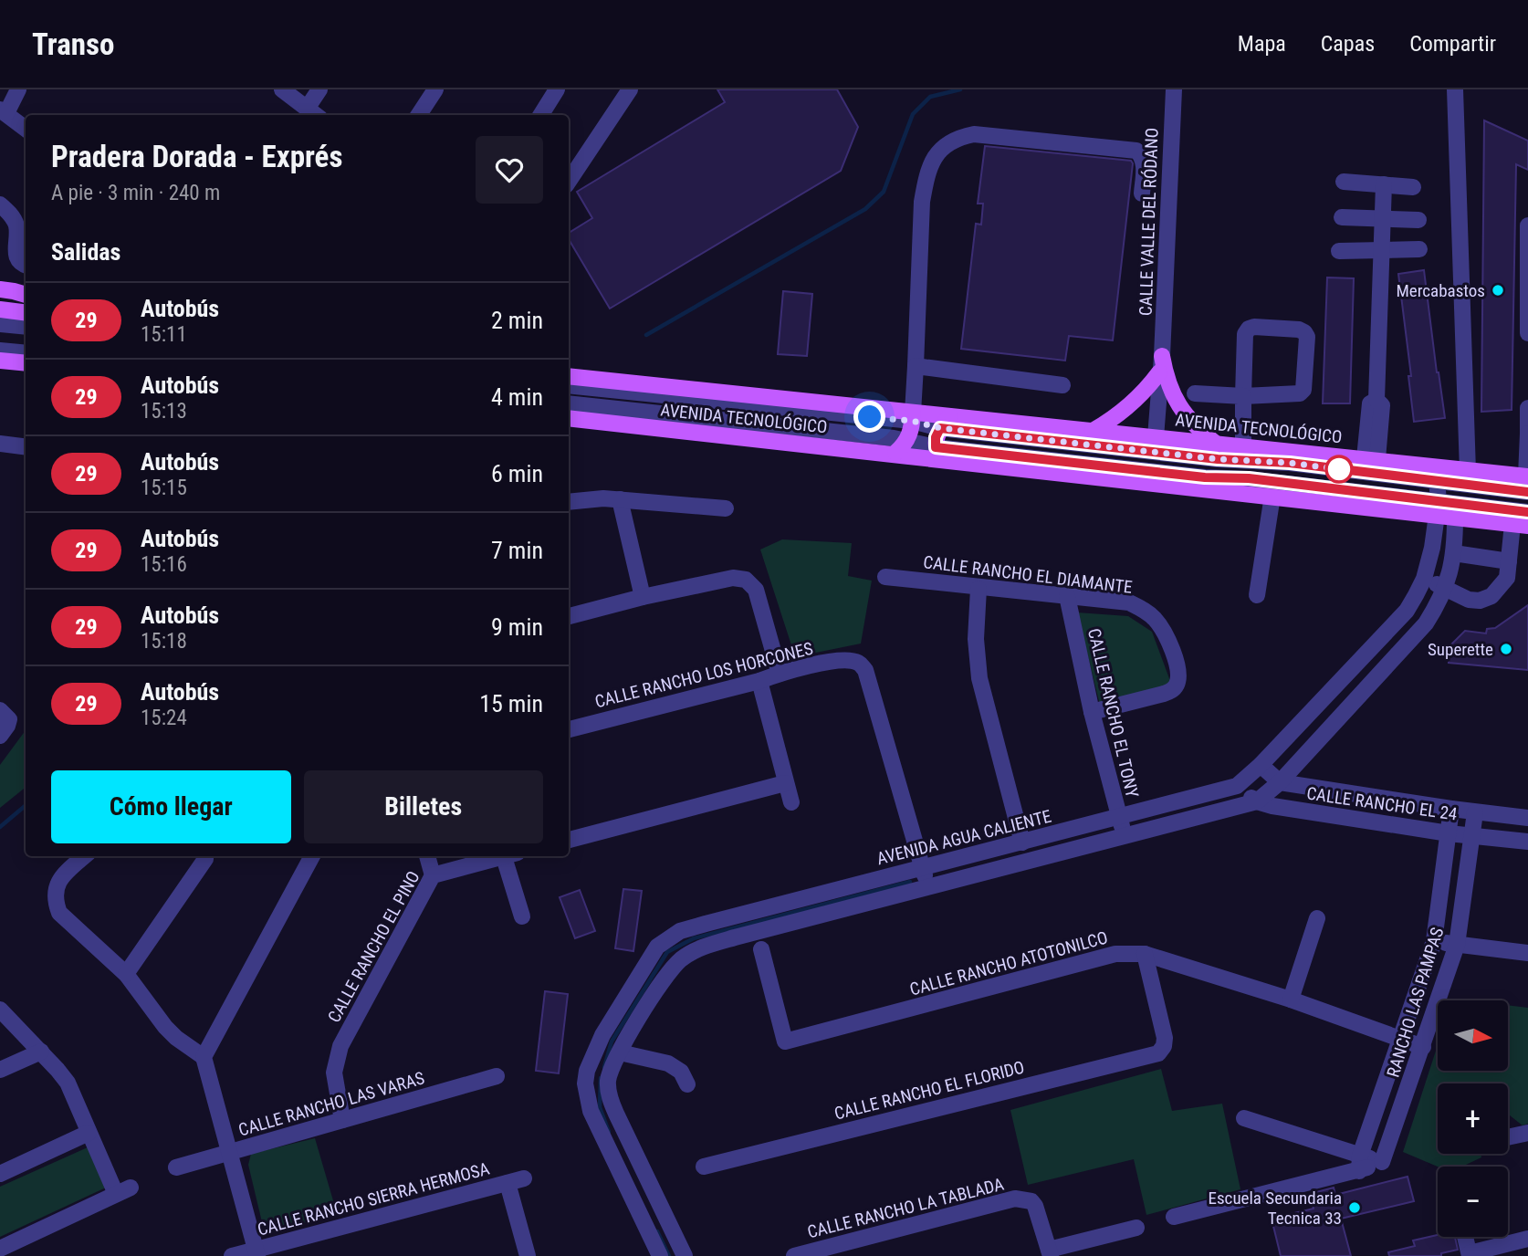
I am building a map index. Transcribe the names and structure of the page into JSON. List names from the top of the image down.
{
  "streets": {
    "main road": ["AVENIDA TECNOLÓGICO"],
    "street": [
      "CALLE VALLE DEL RÓDANO",
      "CALLE RANCHO EL DIAMANTE",
      "CALLE RANCHO LOS HORCONES",
      "CALLE RANCHO EL TONY",
      "CALLE RANCHO EL 24",
      "AVENIDA AGUA CALIENTE",
      "CALLE RANCHO EL PINO",
      "CALLE RANCHO ATOTONILCO",
      "RANCHO LAS PAMPAS",
      "CALLE RANCHO EL FLORIDO",
      "CALLE RANCHO LAS VARAS",
      "CALLE RANCHO SIERRA HERMOSA",
      "CALLE RANCHO LA TABLADA"
    ]
  },
  "crossings": [
    ["CALLE VALLE DEL RÓDANO", "AVENIDA TECNOLÓGICO"],
    ["AVENIDA TECNOLÓGICO", "AVENIDA AGUA CALIENTE"],
    ["CALLE RANCHO EL DIAMANTE", "CALLE RANCHO EL TONY"],
    ["CALLE RANCHO LOS HORCONES", "AVENIDA AGUA CALIENTE"],
    ["CALLE RANCHO EL TONY", "AVENIDA AGUA CALIENTE"],
    ["CALLE RANCHO EL 24", "AVENIDA AGUA CALIENTE"],
    ["CALLE RANCHO EL 24", "RANCHO LAS PAMPAS"],
    ["CALLE RANCHO EL PINO", "CALLE RANCHO LAS VARAS"],
    ["CALLE RANCHO ATOTONILCO", "RANCHO LAS PAMPAS"],
    ["CALLE RANCHO ATOTONILCO", "CALLE RANCHO EL FLORIDO"]
  ],
  "places": ["Mercabastos", "Superette", "Escuela Secundaria Tecnica 33"],
  "lines": ["bus line 29"],
  "north": "right",
  "page": {
    "header": "Transo",
    "nav": ["Mapa", "Capas", "Compartir"],
    "heading": [
      ["Pradera Dorada - Exprés", "A pie · 3 min · 240 m"],
      "Salidas"
    ],
    "list": [
      {
        "mark": "29",
        "name": "Autobús",
        "note": "15:11",
        "value": "2 min"
      },
      {
        "mark": "29",
        "name": "Autobús",
        "note": "15:13",
        "value": "4 min"
      },
      {
        "mark": "29",
        "name": "Autobús",
        "note": "15:15",
        "value": "6 min"
      },
      {
        "mark": "29",
        "name": "Autobús",
        "note": "15:16",
        "value": "7 min"
      },
      {
        "mark": "29",
        "name": "Autobús",
        "note": "15:18",
        "value": "9 min"
      },
      {
        "mark": "29",
        "name": "Autobús",
        "note": "15:24",
        "value": "15 min"
      }
    ],
    "buttons": ["Cómo llegar", "Billetes"],
    "map_buttons": ["+", "−"]
  }
}
